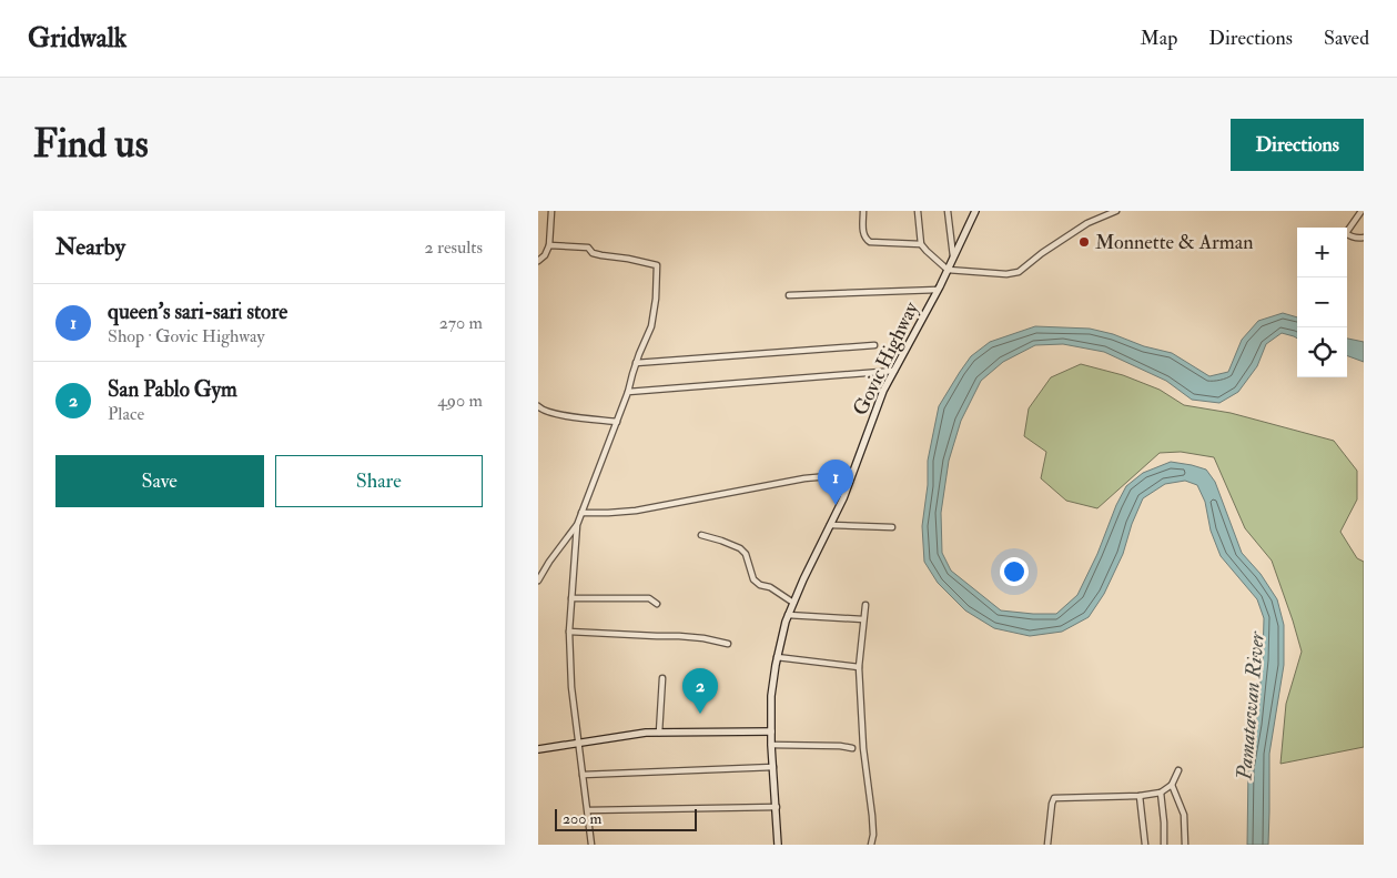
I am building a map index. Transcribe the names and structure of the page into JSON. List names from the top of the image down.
{
  "streets": {
    "main road": ["Govic Highway"]
  },
  "water": ["Pamatawan River"],
  "places": ["Monnette & Arman"],
  "scale_bar": "200 m",
  "page": {
    "header": "Gridwalk",
    "nav": ["Map", "Directions", "Saved"],
    "buttons": [
      "Directions",
      ["Save", "Share"]
    ],
    "title": "Find us",
    "heading": ["Nearby", "2 results"],
    "map_buttons": ["+", "−"],
    "list": [
      {
        "mark": "1",
        "name": "queen's sari-sari store",
        "note": "Shop · Govic Highway",
        "value": "270 m"
      },
      {
        "mark": "2",
        "name": "San Pablo Gym",
        "note": "Place",
        "value": "490 m"
      }
    ],
    "pins": ["1", "2"],
    "scale": "200 m"
  }
}
